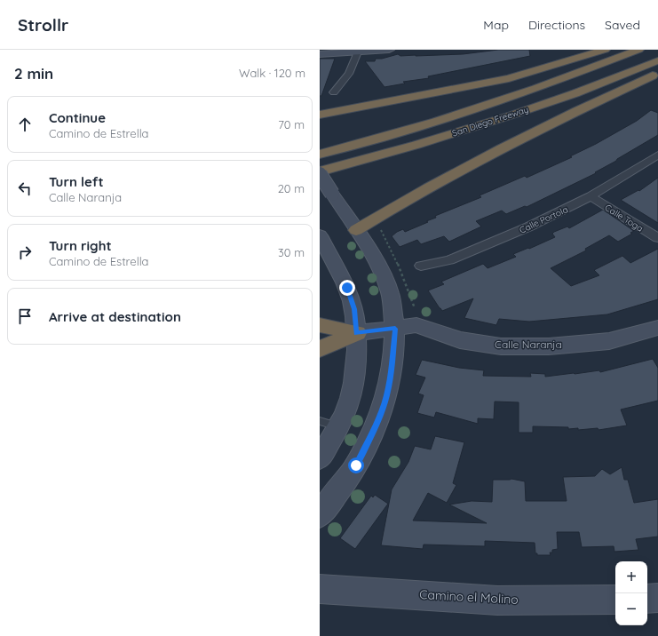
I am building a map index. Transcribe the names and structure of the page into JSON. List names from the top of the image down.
{
  "streets": {
    "highway": ["San Diego Freeway"],
    "main road": ["Calle Naranja", "Camino el Molino"],
    "street": ["Calle Toga", "Calle Portola"]
  },
  "crossings": [
    ["Calle Toga", "Calle Portola"]
  ],
  "page": {
    "header": "Strollr",
    "nav": ["Map", "Directions", "Saved"],
    "heading": ["2 min", "Walk · 120 m"],
    "list": [
      ["Continue", "Camino de Estrella", "70 m"],
      ["Turn left", "Calle Naranja", "20 m"],
      ["Turn right", "Camino de Estrella", "30 m"],
      "Arrive at destination"
    ],
    "map_buttons": ["+", "−"]
  }
}
